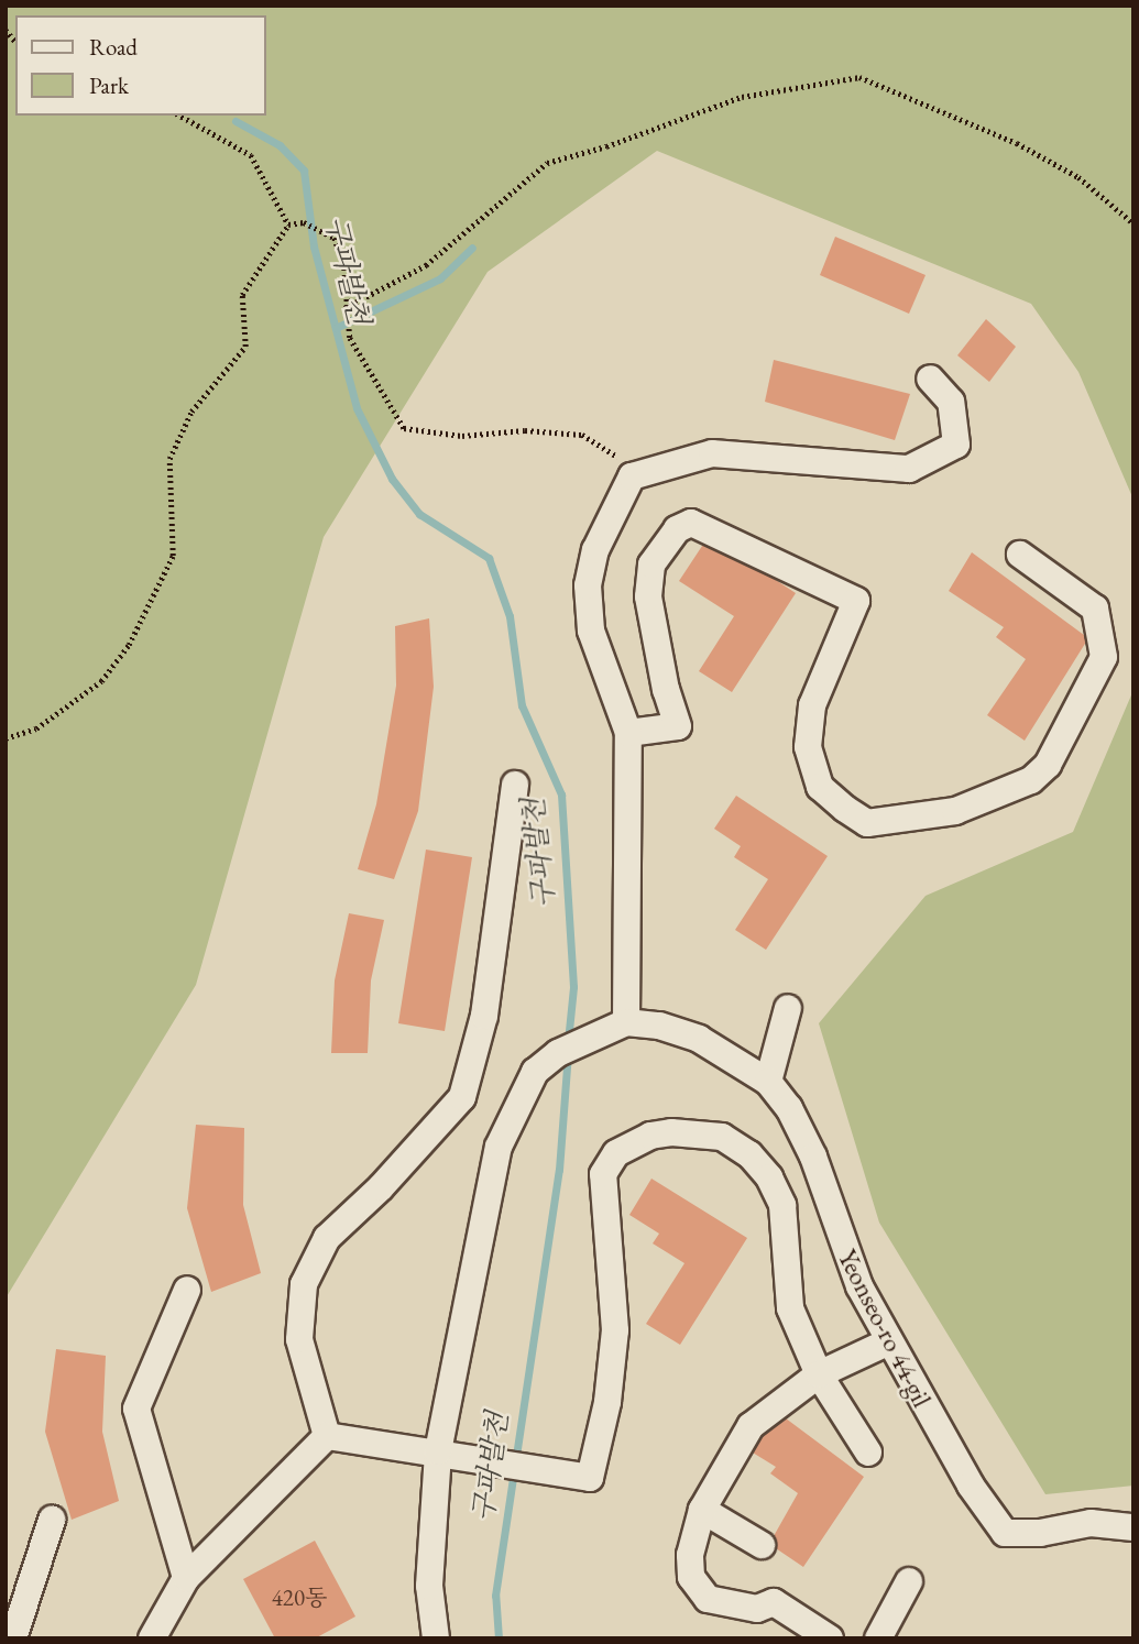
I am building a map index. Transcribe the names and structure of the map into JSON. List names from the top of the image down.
{
  "streets": {
    "street": ["Yeonseo-ro 44-gil"]
  },
  "water": ["구파발천"],
  "house_numbers": ["420동"],
  "legend": ["Road", "Park"]
}
